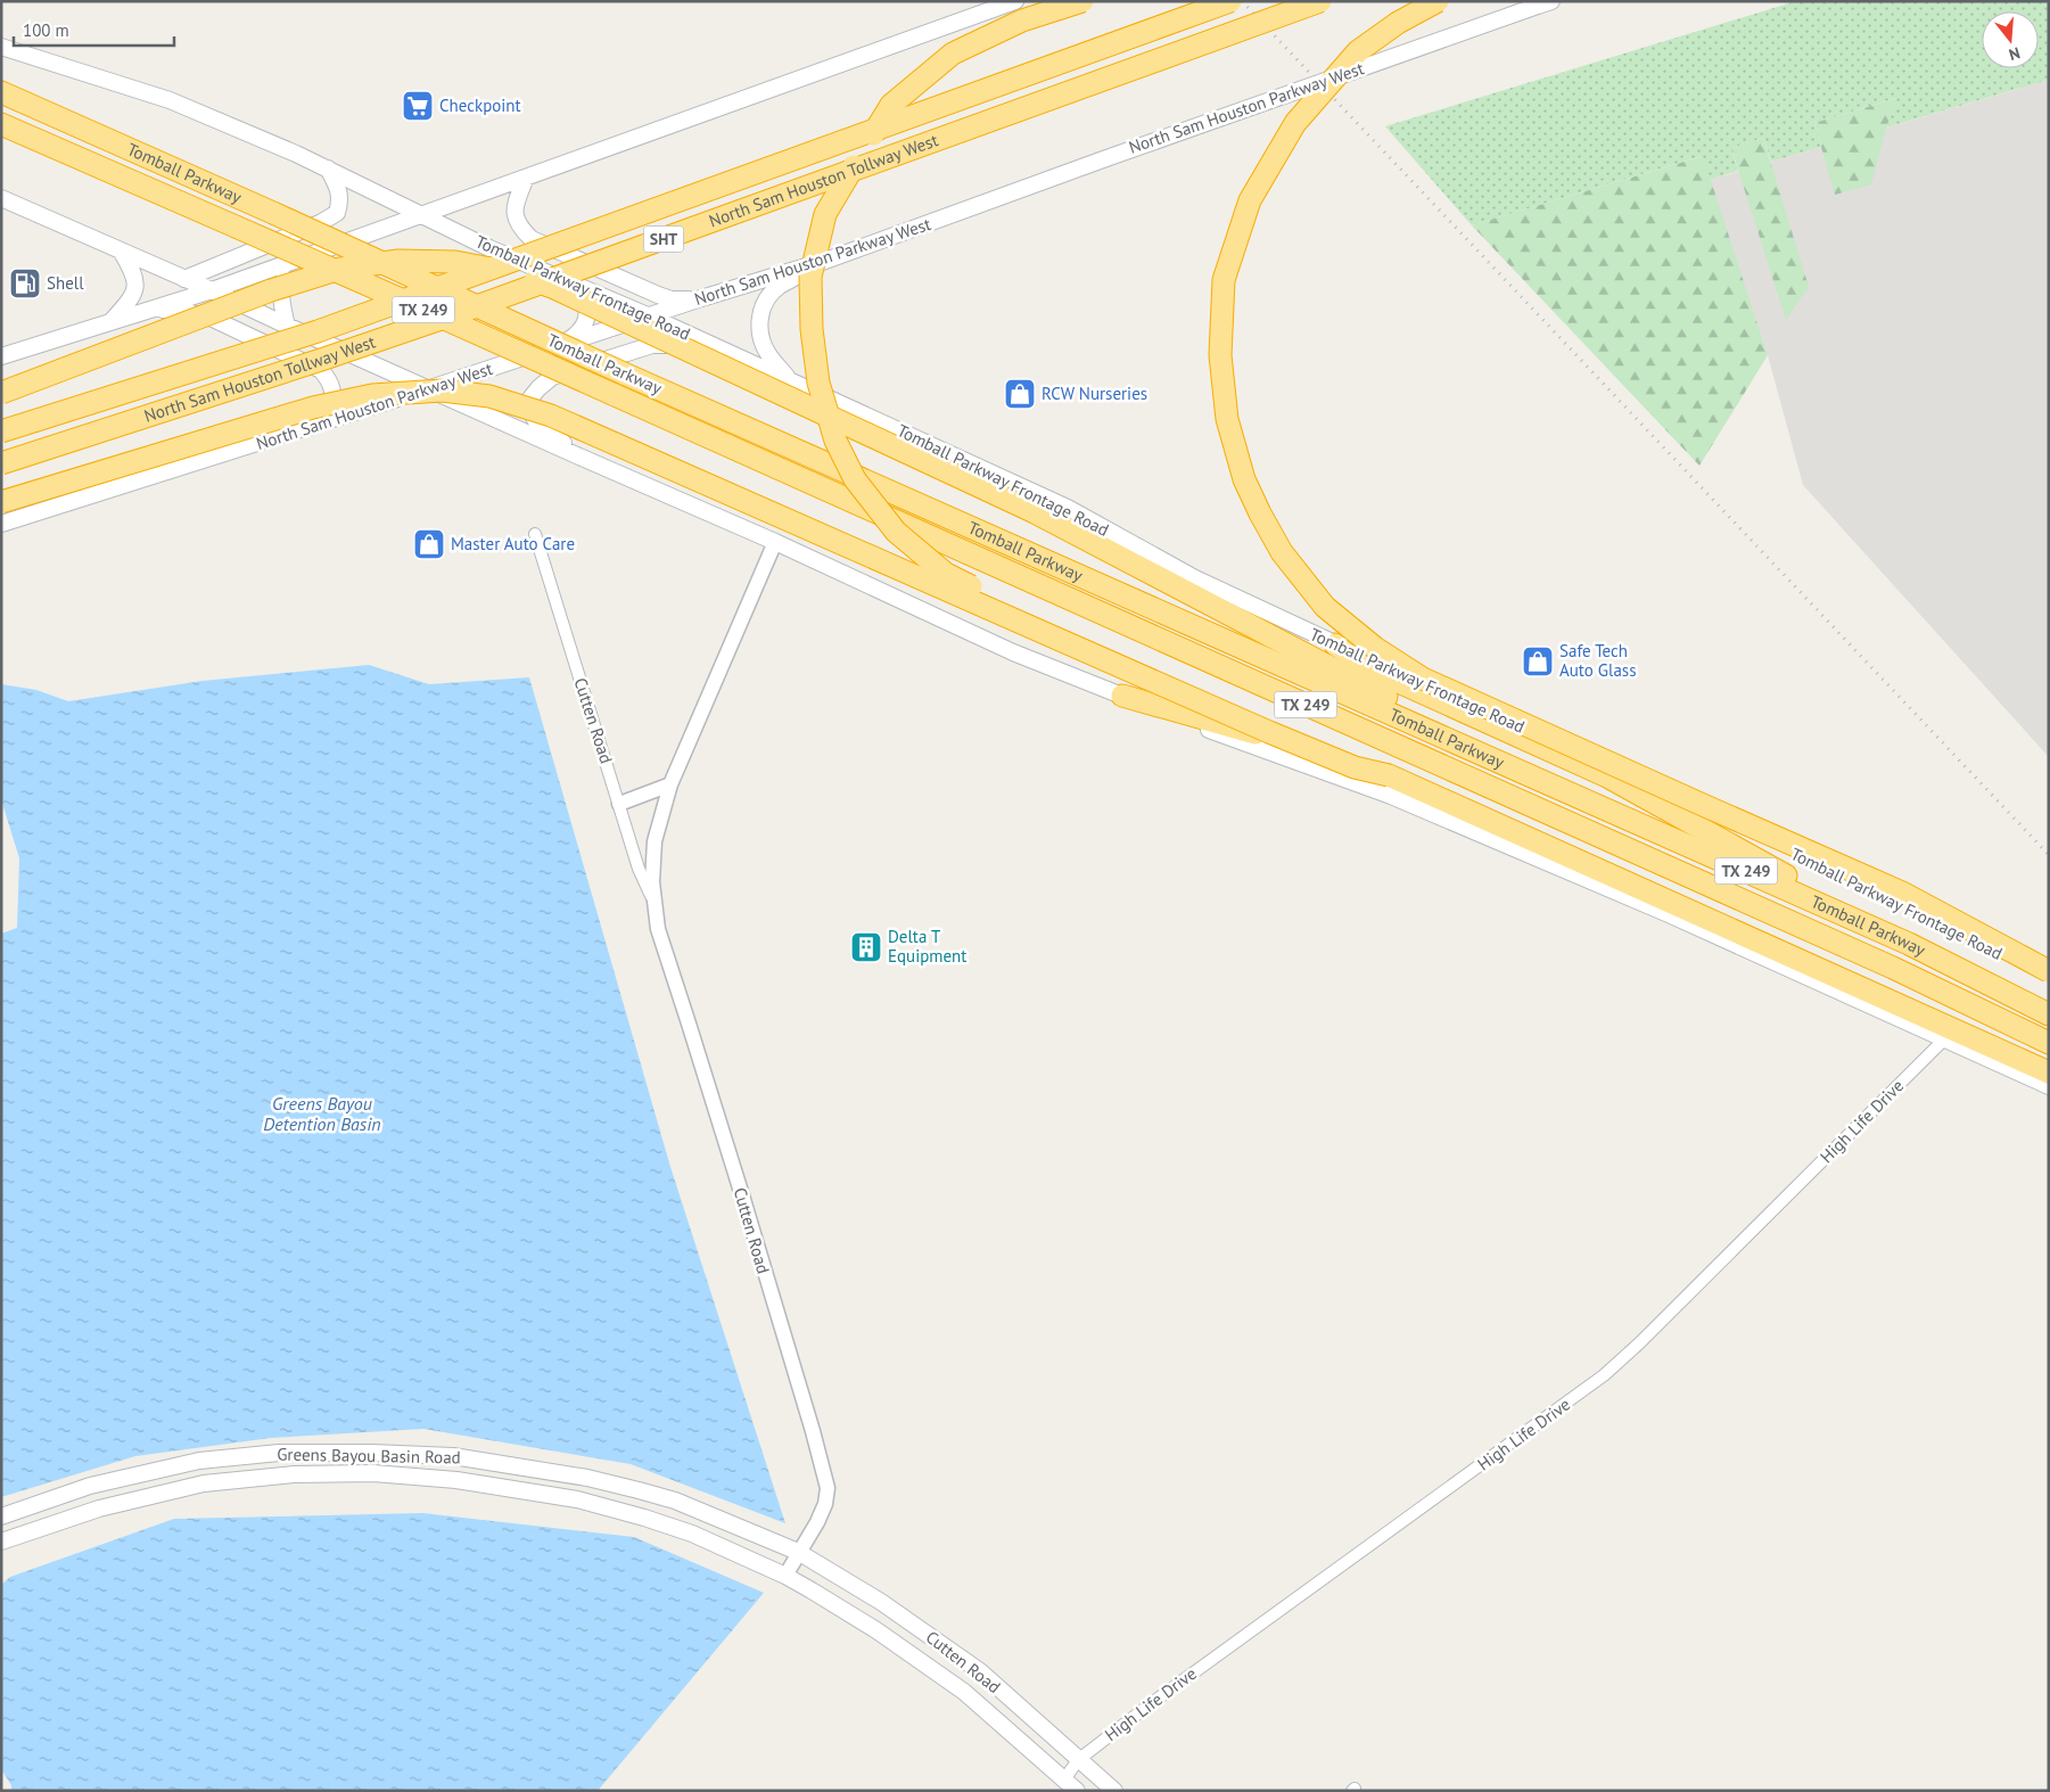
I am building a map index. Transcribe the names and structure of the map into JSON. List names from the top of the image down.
{
  "streets": {
    "highway": [
      "Tomball Parkway",
      "North Sam Houston Tollway West",
      "SHT",
      "TX 249"
    ],
    "main road": [
      "North Sam Houston Parkway West",
      "Tomball Parkway Frontage Road",
      "Cutten Road",
      "Greens Bayou Basin Road"
    ],
    "street": ["High Life Drive"]
  },
  "crossings": [
    ["North Sam Houston Parkway West", "Tomball Parkway Frontage Road"],
    ["Cutten Road", "High Life Drive"],
    ["Cutten Road", "Greens Bayou Basin Road"]
  ],
  "water": ["Greens Bayou Detention Basin"],
  "places": {
    "supermarket": ["Checkpoint"],
    "fuel station": ["Shell"],
    "shop": ["RCW Nurseries", "Master Auto Care", "Safe Tech Auto Glass"],
    "building": ["Delta T Equipment"]
  },
  "scale_bar": "100 m",
  "north": "bottom"
}
